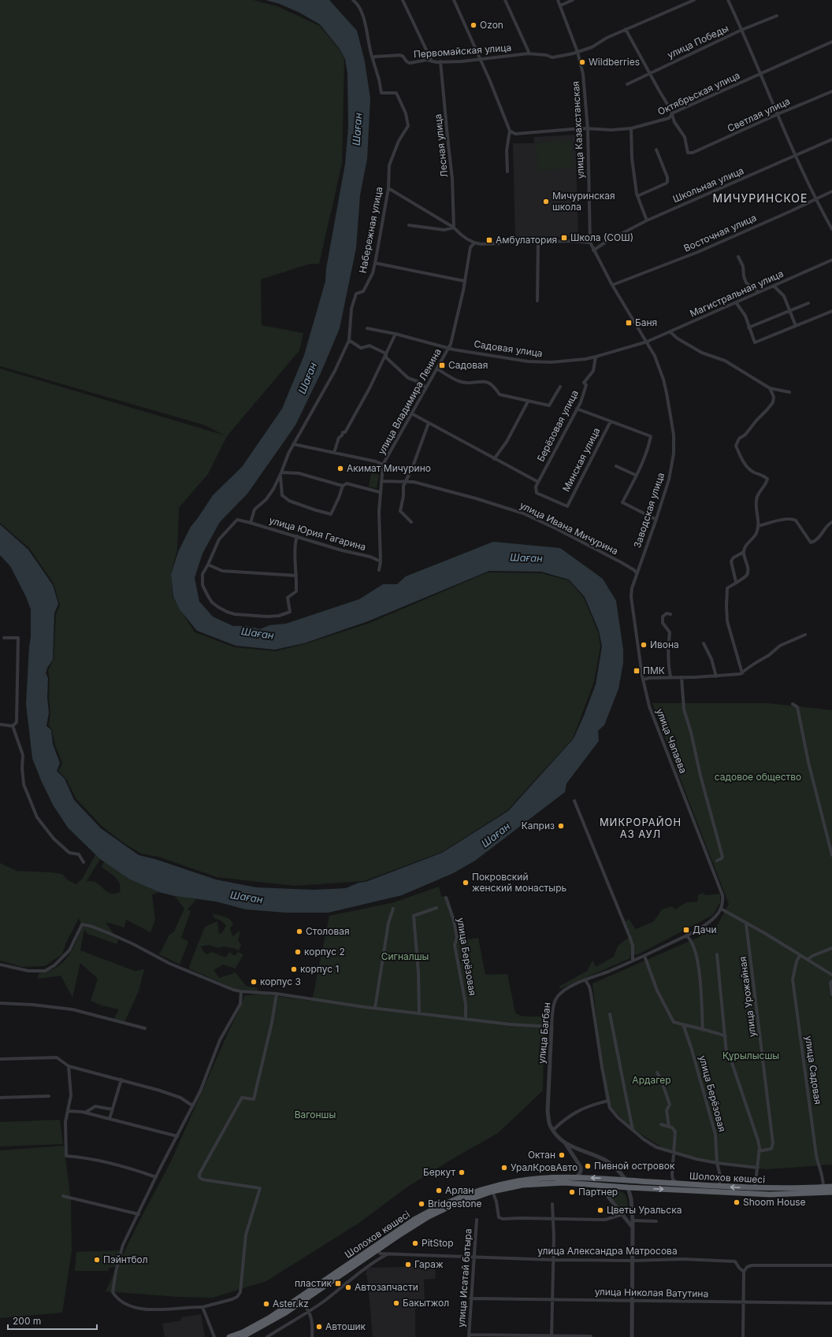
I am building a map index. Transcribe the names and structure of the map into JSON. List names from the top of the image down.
{
  "streets": {
    "highway": ["Шолохов көшесі"],
    "street": [
      "улица Победы",
      "Первомайская улица",
      "Октябрьская улица",
      "Светлая улица",
      "улица Казахстанская",
      "Лесная улица",
      "Школьная улица",
      "Набережная улица",
      "Восточная улица",
      "Магистральная улица",
      "Садовая улица",
      "улица Владимира Ленина",
      "Берёзовая улица",
      "Минская улица",
      "Заводская улица",
      "улица Ивана Мичурина",
      "улица Юрия Гагарина",
      "улица Чапаева",
      "улица Берёзовая",
      "улица Урожайная",
      "улица Багбан",
      "улица Садовая",
      "улица Александра Матросова",
      "улица Исатай батыра",
      "улица Николая Ватутина"
    ]
  },
  "crossings": [
    ["Первомайская улица", "улица Казахстанская"],
    ["Первомайская улица", "Лесная улица"],
    ["Первомайская улица", "Набережная улица"],
    ["Октябрьская улица", "Светлая улица"],
    ["Октябрьская улица", "улица Казахстанская"],
    ["улица Казахстанская", "Школьная улица"],
    ["улица Казахстанская", "Восточная улица"],
    ["улица Казахстанская", "Магистральная улица"],
    ["улица Казахстанская", "Садовая улица"],
    ["улица Казахстанская", "Заводская улица"],
    ["Набережная улица", "улица Юрия Гагарина"],
    ["Магистральная улица", "Садовая улица"],
    ["Магистральная улица", "Заводская улица"],
    ["Садовая улица", "улица Владимира Ленина"],
    ["Садовая улица", "Берёзовая улица"],
    ["Садовая улица", "Заводская улица"],
    ["улица Владимира Ленина", "улица Ивана Мичурина"],
    ["улица Владимира Ленина", "улица Юрия Гагарина"],
    ["Берёзовая улица", "Минская улица"],
    ["Заводская улица", "улица Ивана Мичурина"],
    ["Заводская улица", "улица Чапаева"],
    ["улица Ивана Мичурина", "улица Чапаева"],
    ["улица Чапаева", "улица Багбан"],
    ["улица Берёзовая", "Шолохов көшесі"],
    ["улица Багбан", "Шолохов көшесі"],
    ["улица Садовая", "Шолохов көшесі"],
    ["Шолохов көшесі", "улица Александра Матросова"],
    ["улица Александра Матросова", "улица Исатай батыра"],
    ["улица Исатай батыра", "улица Николая Ватутина"]
  ],
  "districts": ["МИЧУРИНСКОЕ", "МИКРОРАЙОН АЗ АУЛ"],
  "water": ["Шаған"],
  "parks": [
    "садовое общество",
    "Сигналшы",
    "Құрылысшы",
    "Ардагер",
    "Вагоншы"
  ],
  "places": {
    "other": [
      "Ozon",
      "Wildberries",
      "Мичуринская школа",
      "Акимат Мичурино",
      "Ивона",
      "Каприз",
      "Покровский женский монастырь",
      "Столовая",
      "корпус 2",
      "корпус 1",
      "корпус 3",
      "Октан",
      "Пивной островок",
      "УралКровАвто",
      "Беркут",
      "Арлан",
      "Партнер",
      "Shoom House",
      "Bridgestone",
      "Цветы Уральска",
      "PitStop",
      "Пэйнтбол",
      "Гараж",
      "Автозапчасти",
      "Бакытжол",
      "Aster.kz",
      "Автошик"
    ],
    "transit": [
      "Школа (СОШ)",
      "Амбулатория",
      "Баня",
      "Садовая",
      "ПМК",
      "Дачи",
      "пластик"
    ]
  },
  "scale_bar": "200 m"
}
